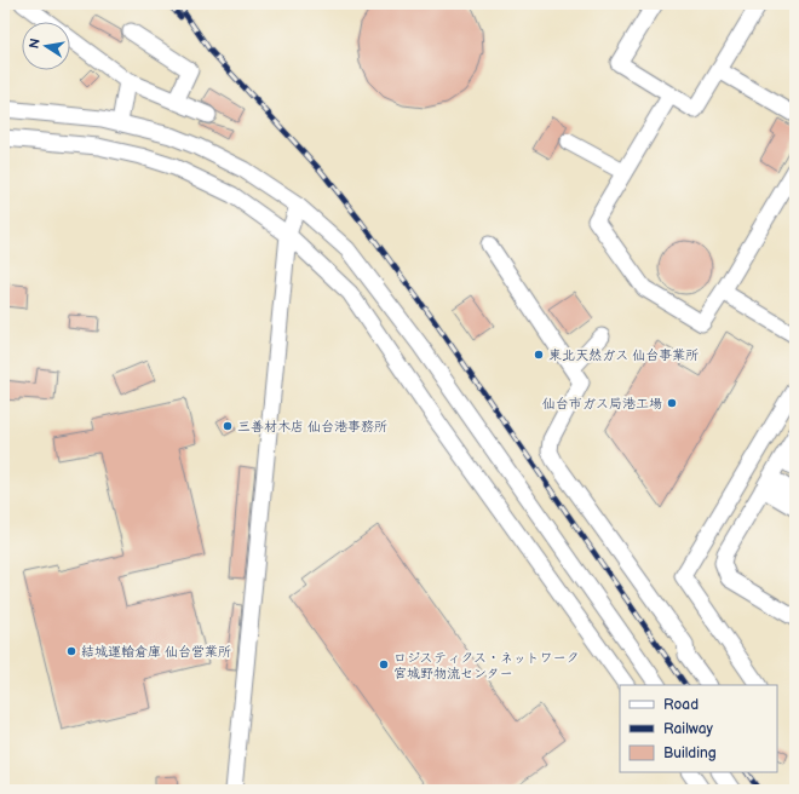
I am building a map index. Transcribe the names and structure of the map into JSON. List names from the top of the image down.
{
  "places": [
    "東北天然ガス 仙台事業所",
    "仙台市ガス局港工場",
    "三善材木店 仙台港事務所",
    "結城運輸倉庫 仙台営業所",
    "ロジスティクス・ネットワーク 宮城野物流センター"
  ],
  "legend": ["Road", "Railway", "Building"],
  "north": "left"
}
